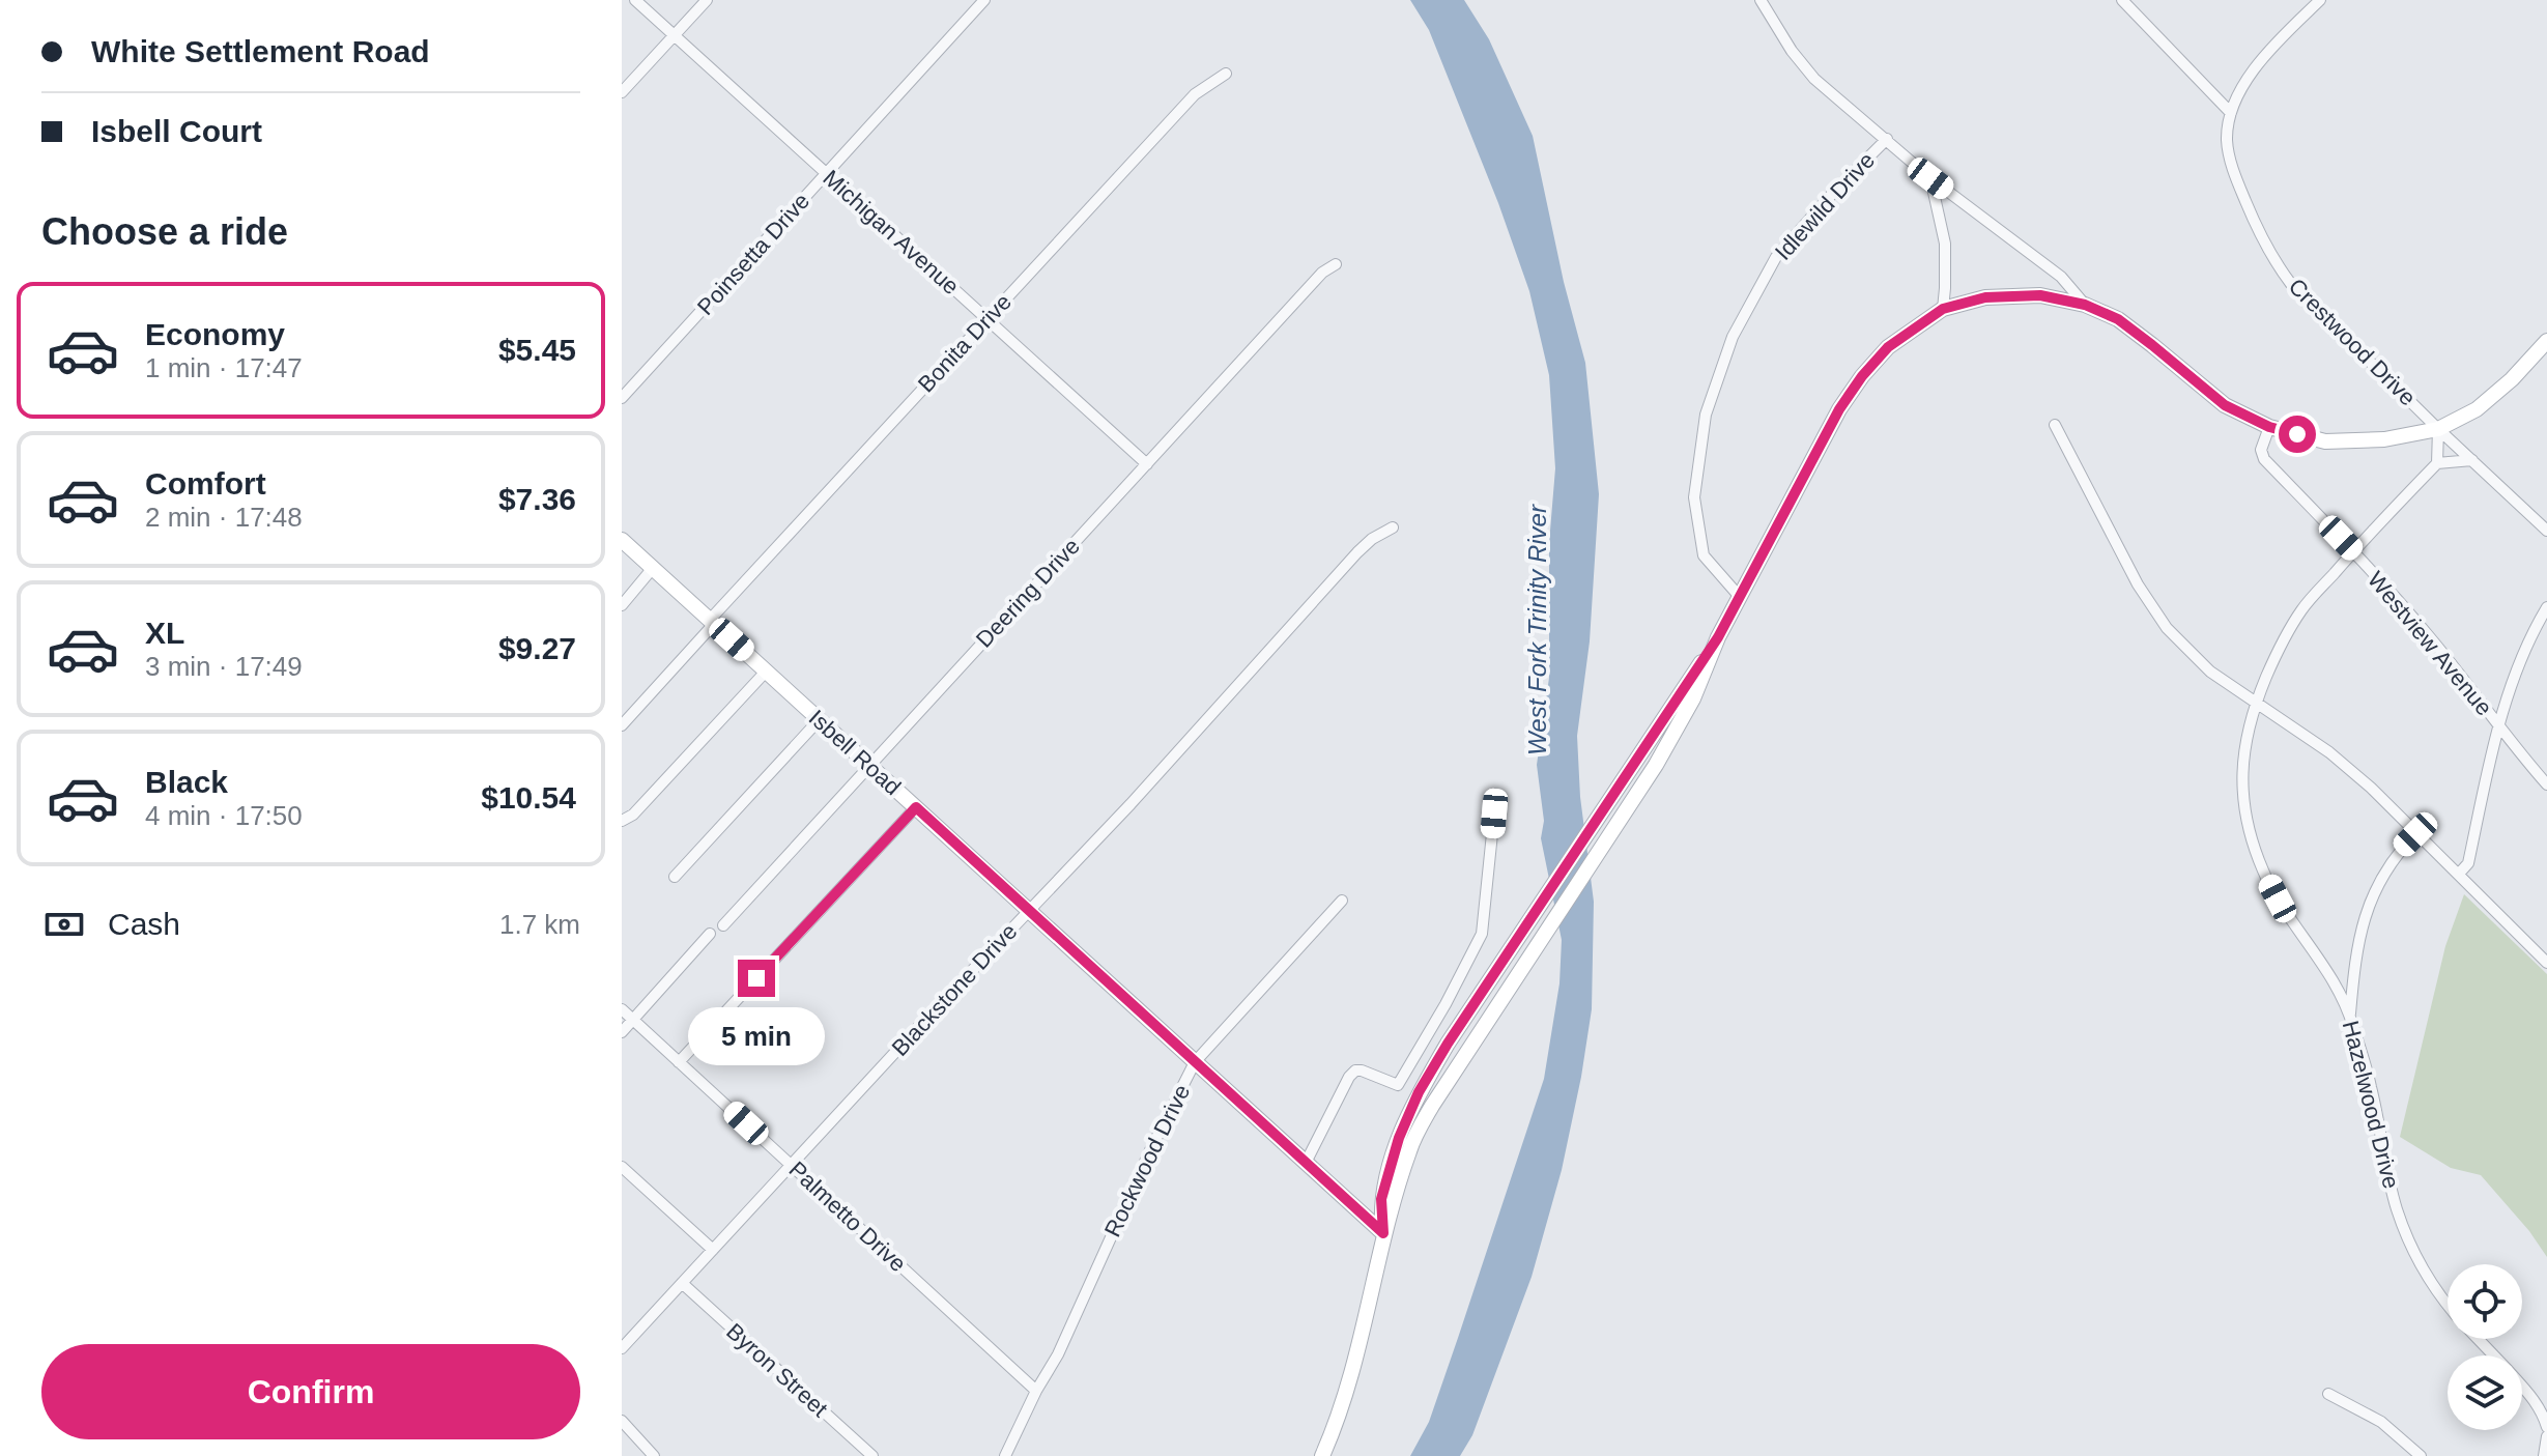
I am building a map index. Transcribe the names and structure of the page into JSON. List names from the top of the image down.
{
  "streets": {
    "main road": ["Isbell Road"],
    "street": [
      "Idlewild Drive",
      "Michigan Avenue",
      "Poinsetta Drive",
      "Crestwood Drive",
      "Bonita Drive",
      "Deering Drive",
      "Westview Avenue",
      "Blackstone Drive",
      "Hazelwood Drive",
      "Rockwood Drive",
      "Palmetto Drive",
      "Byron Street"
    ]
  },
  "crossings": [
    ["Michigan Avenue", "Poinsetta Drive"],
    ["Michigan Avenue", "Bonita Drive"],
    ["Michigan Avenue", "Deering Drive"],
    ["Bonita Drive", "Isbell Road"],
    ["Deering Drive", "Isbell Road"],
    ["Westview Avenue", "Hazelwood Drive"],
    ["Isbell Road", "Blackstone Drive"],
    ["Isbell Road", "Rockwood Drive"],
    ["Blackstone Drive", "Palmetto Drive"],
    ["Blackstone Drive", "Byron Street"],
    ["Rockwood Drive", "Palmetto Drive"]
  ],
  "water": ["West Fork Trinity River"],
  "page": {
    "banner": ["White Settlement Road", "Isbell Court"],
    "heading": "Choose a ride",
    "list": [
      {
        "name": "Economy",
        "note": "1 min · 17:47",
        "value": "$5.45"
      },
      {
        "name": "Comfort",
        "note": "2 min · 17:48",
        "value": "$7.36"
      },
      {
        "name": "XL",
        "note": "3 min · 17:49",
        "value": "$9.27"
      },
      {
        "name": "Black",
        "note": "4 min · 17:50",
        "value": "$10.54"
      }
    ],
    "pay": ["Cash", "1.7 km"],
    "bubble": "5 min",
    "buttons": "Confirm"
  }
}
